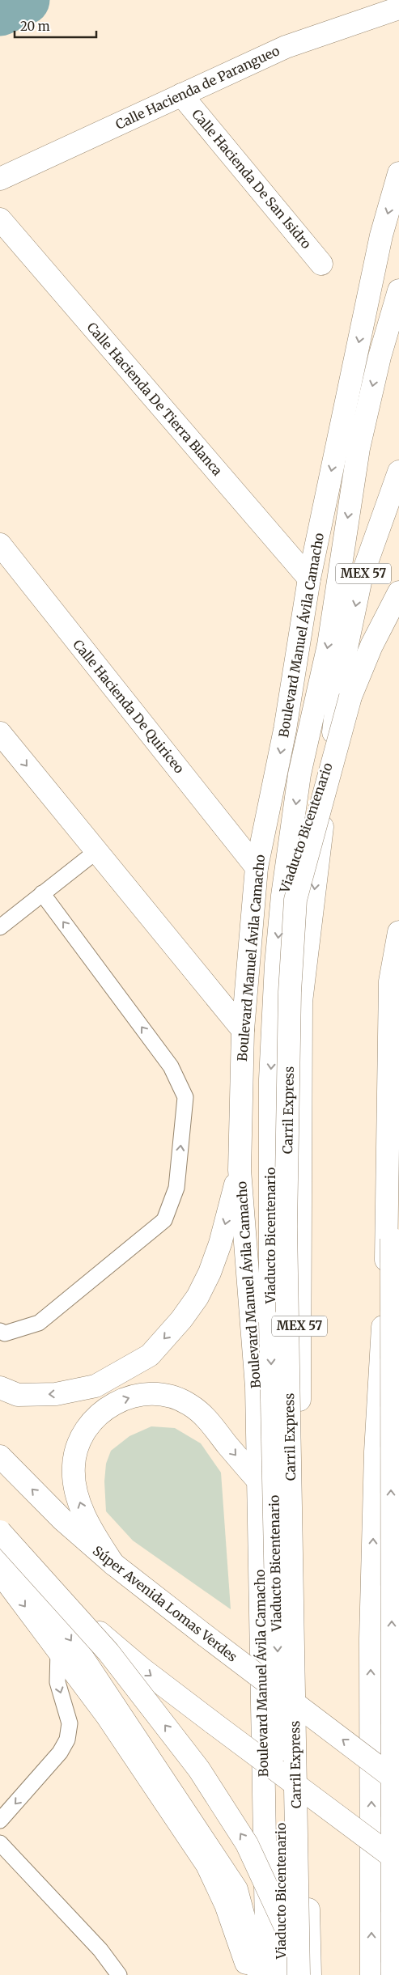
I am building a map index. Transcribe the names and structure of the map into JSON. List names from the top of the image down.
{
  "streets": {
    "main road": [
      "Calle Hacienda de Parangueo",
      "Calle Hacienda De San Isidro",
      "Calle Hacienda De Tierra Blanca",
      "MEX 57",
      "Boulevard Manuel Ávila Camacho",
      "Calle Hacienda De Quiriceo",
      "Viaducto Bicentenario",
      "Carril Express",
      "Súper Avenida Lomas Verdes"
    ]
  },
  "crossings": [
    ["Calle Hacienda de Parangueo", "Calle Hacienda De San Isidro"],
    ["Calle Hacienda De Tierra Blanca", "Boulevard Manuel Ávila Camacho"],
    ["Boulevard Manuel Ávila Camacho", "Calle Hacienda De Quiriceo"],
    ["Viaducto Bicentenario", "Carril Express"]
  ],
  "scale_bar": "20 m"
}
